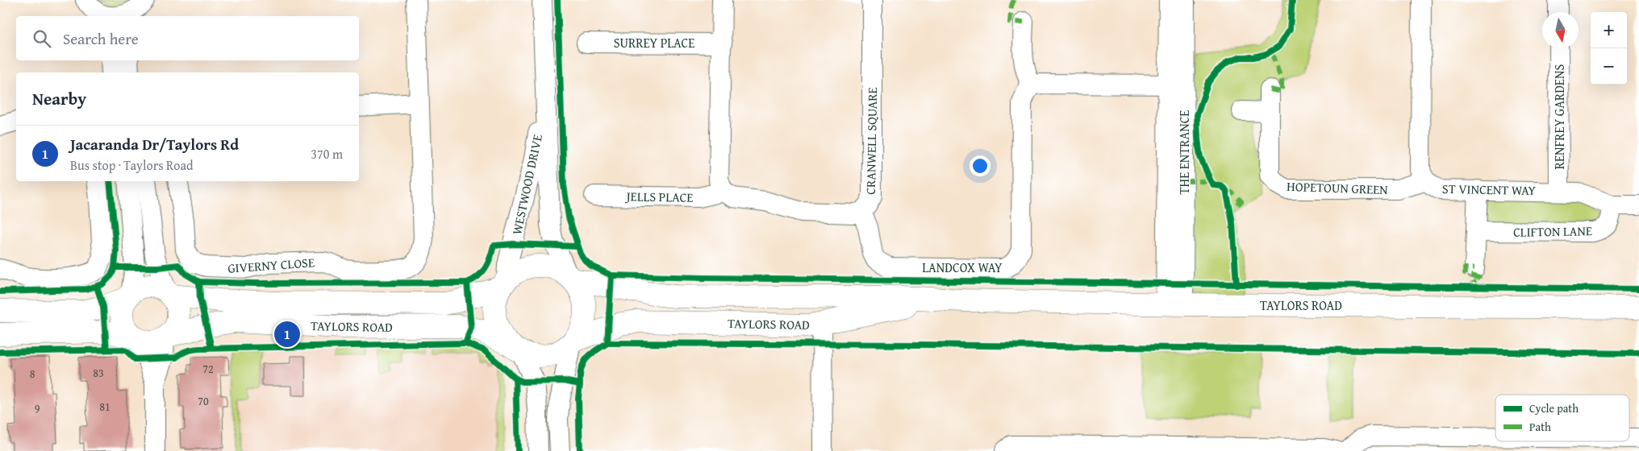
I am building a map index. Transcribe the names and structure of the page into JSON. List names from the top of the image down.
{
  "streets": {
    "main road": ["TAYLORS ROAD"],
    "street": [
      "SURREY PLACE",
      "RENFREY GARDENS",
      "CRANWELL SQUARE",
      "THE ENTRANCE",
      "WESTWOOD DRIVE",
      "HOPETOUN GREEN",
      "ST VINCENT WAY",
      "JELLS PLACE",
      "CLIFTON LANE",
      "GIVERNY CLOSE",
      "LANDCOX WAY"
    ]
  },
  "crossings": [
    ["RENFREY GARDENS", "ST VINCENT WAY"],
    ["CRANWELL SQUARE", "JELLS PLACE"],
    ["CRANWELL SQUARE", "LANDCOX WAY"],
    ["THE ENTRANCE", "TAYLORS ROAD"],
    ["WESTWOOD DRIVE", "TAYLORS ROAD"],
    ["HOPETOUN GREEN", "ST VINCENT WAY"],
    ["ST VINCENT WAY", "CLIFTON LANE"]
  ],
  "house_numbers": [
    "72",
    "83",
    "8",
    "70",
    "81",
    "9"
  ],
  "legend": ["Cycle path", "Path"],
  "north": "bottom",
  "page": {
    "map_buttons": ["+", "−"],
    "search": "Search here",
    "heading": "Nearby",
    "list": [
      {
        "mark": "1",
        "name": "Jacaranda Dr/Taylors Rd",
        "note": "Bus stop · Taylors Road",
        "value": "370 m"
      }
    ],
    "pins": "1"
  }
}
